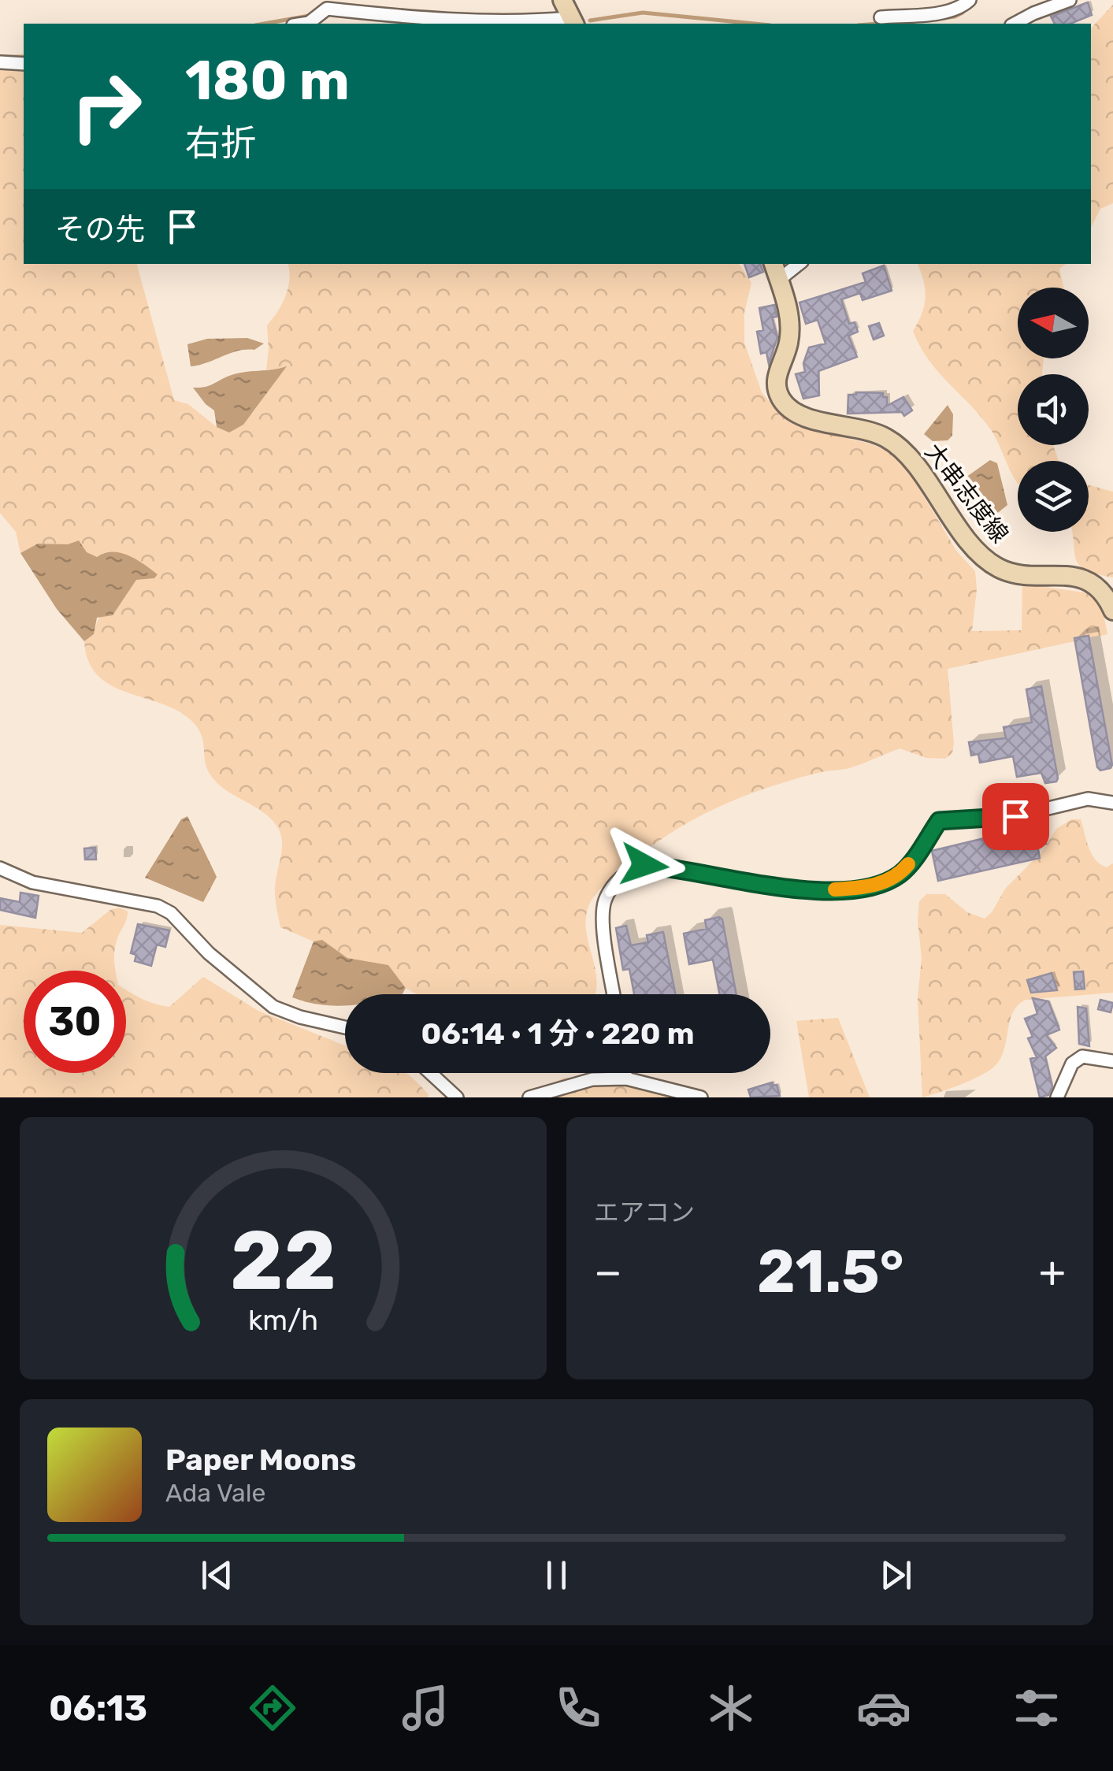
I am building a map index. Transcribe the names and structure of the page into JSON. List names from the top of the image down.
{
  "streets": {
    "main road": ["大串志度線"]
  },
  "north": "left",
  "page": {
    "turn": ["180 m", "右折"],
    "then": "その先",
    "limit": "30",
    "trip": "06:14 · 1 分 · 220 m",
    "tile": "エアコン",
    "heat": ["−", "21.5°", "+"],
    "song": ["Paper Moons", "Ada Vale"],
    "tabs": "06:13",
    "gauge": ["22", "km/h"]
  }
}
